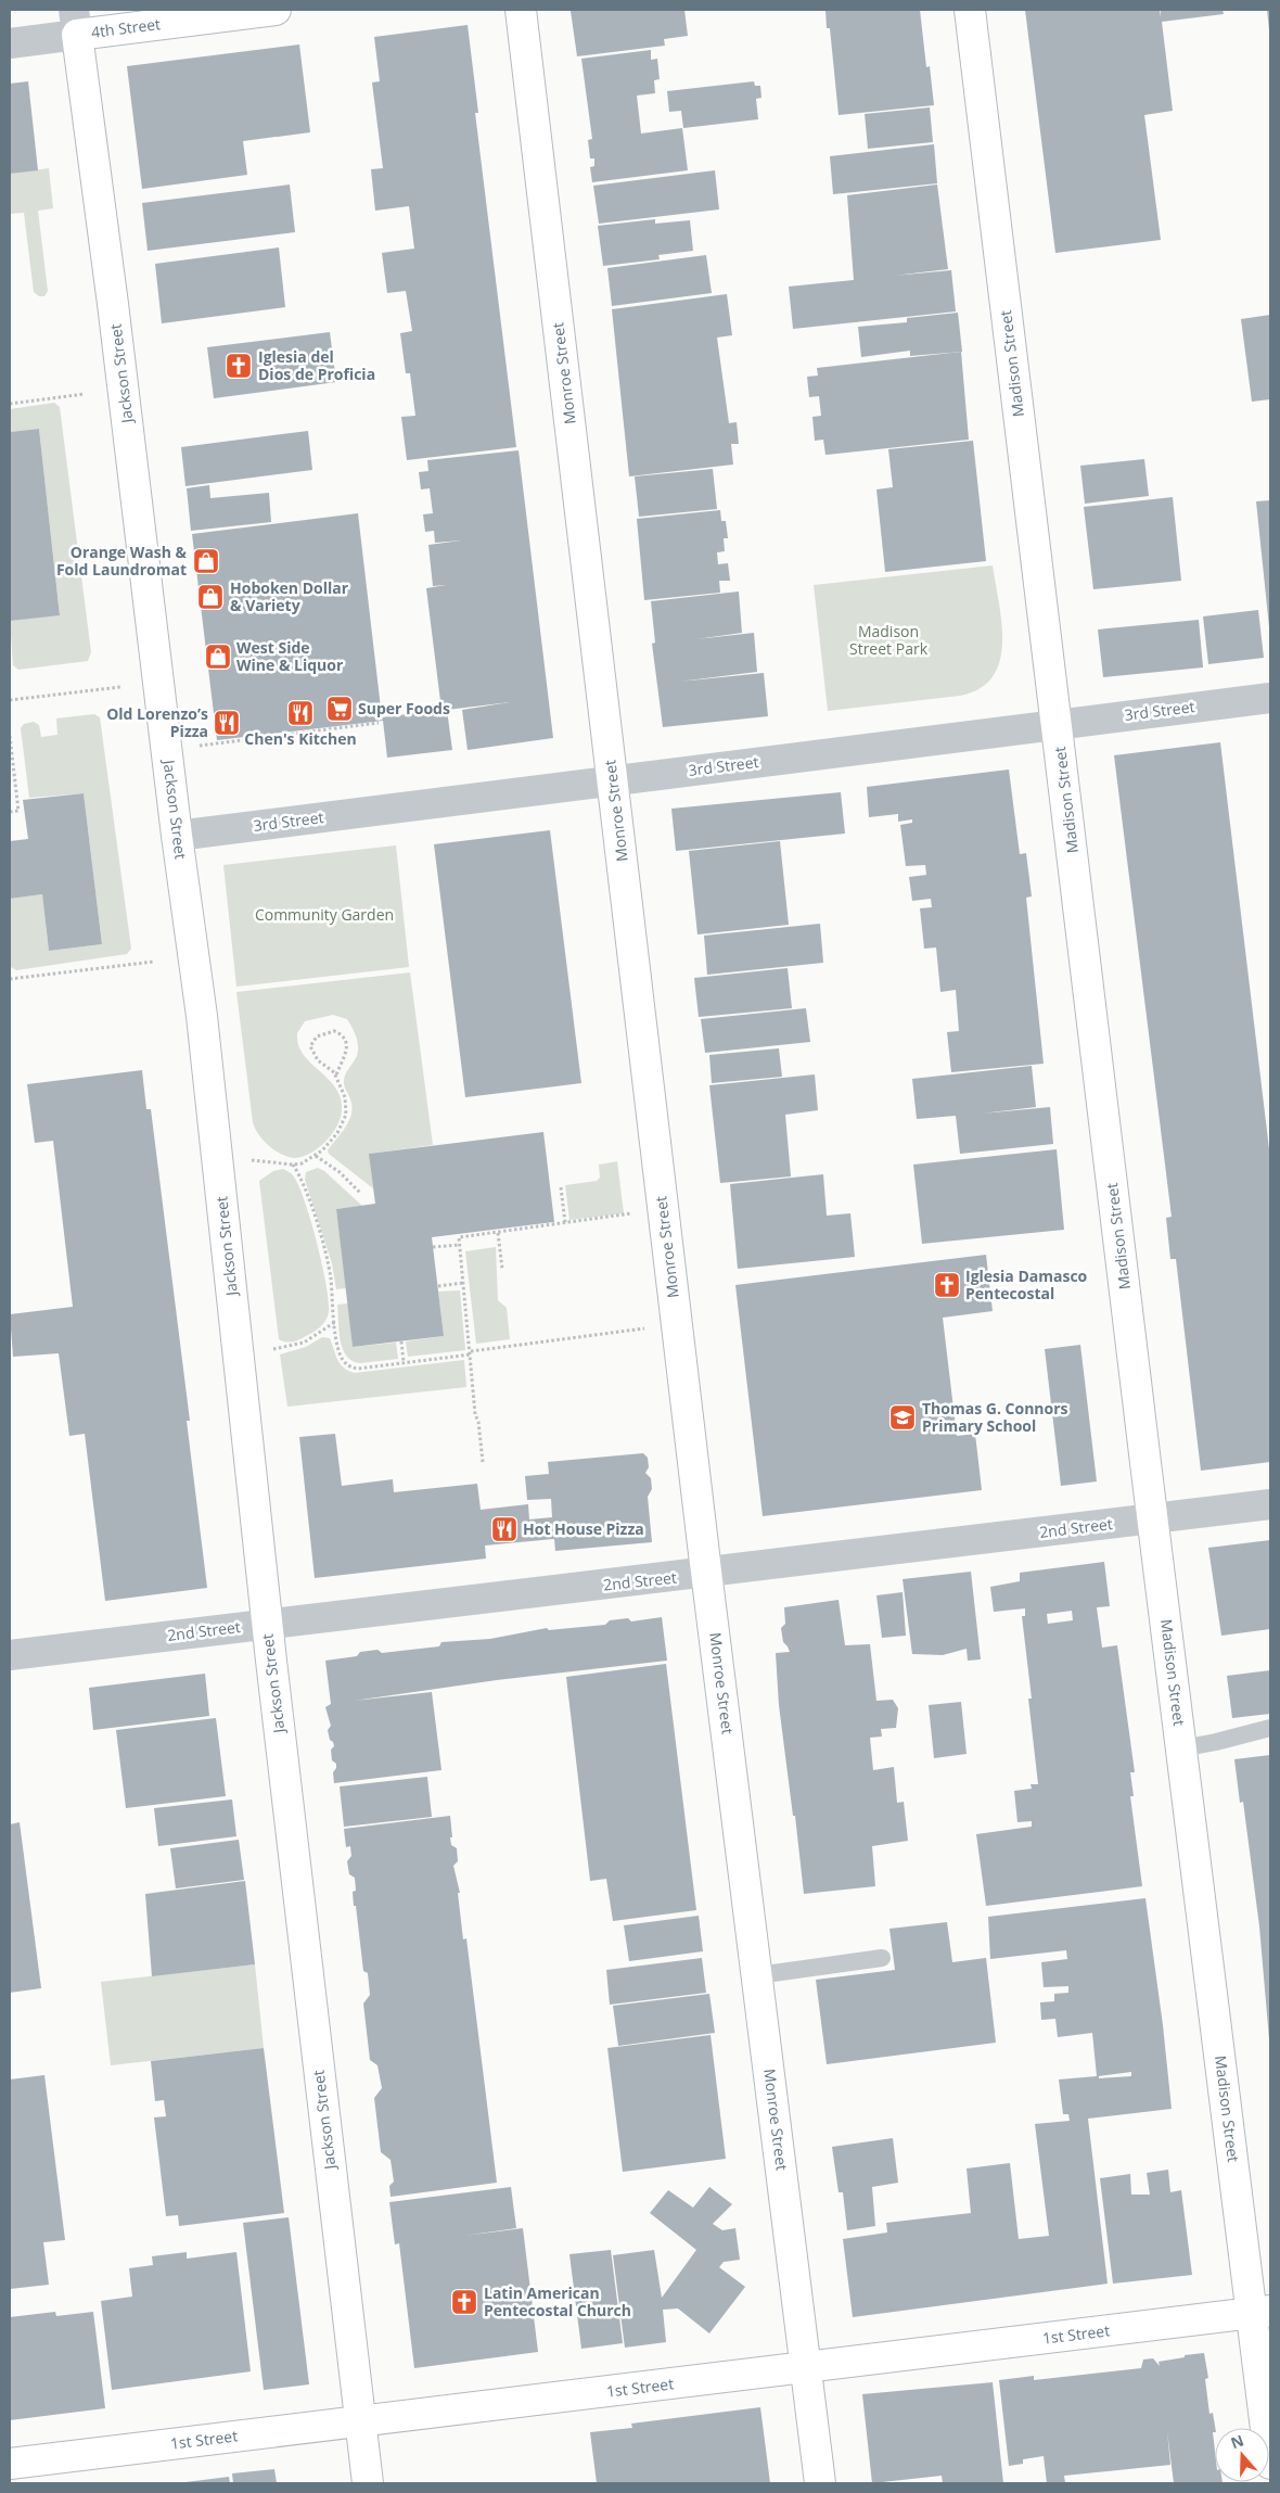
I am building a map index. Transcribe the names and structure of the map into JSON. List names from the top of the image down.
{
  "streets": {
    "street": [
      "4th Street",
      "Madison Street",
      "Jackson Street",
      "Monroe Street",
      "3rd Street",
      "2nd Street",
      "1st Street"
    ]
  },
  "crossings": [
    ["4th Street", "Jackson Street"],
    ["Madison Street", "3rd Street"],
    ["Madison Street", "2nd Street"],
    ["Madison Street", "1st Street"],
    ["Jackson Street", "3rd Street"],
    ["Jackson Street", "2nd Street"],
    ["Jackson Street", "1st Street"],
    ["Monroe Street", "3rd Street"],
    ["Monroe Street", "2nd Street"],
    ["Monroe Street", "1st Street"]
  ],
  "parks": ["Madison Street Park", "Community Garden"],
  "places": {
    "church": ["Iglesia del Dios de Proficia", "Iglesia Damasco Pentecostal", "Latin American Pentecostal Church"],
    "shop": ["Orange Wash & Fold Laundromat", "Hoboken Dollar & Variety", "West Side Wine & Liquor"],
    "supermarket": ["Super Foods"],
    "restaurant": ["Chen's Kitchen", "Old Lorenzo’s Pizza", "Hot House Pizza"],
    "school or university": ["Thomas G. Connors Primary School"]
  },
  "north": "top"
}
